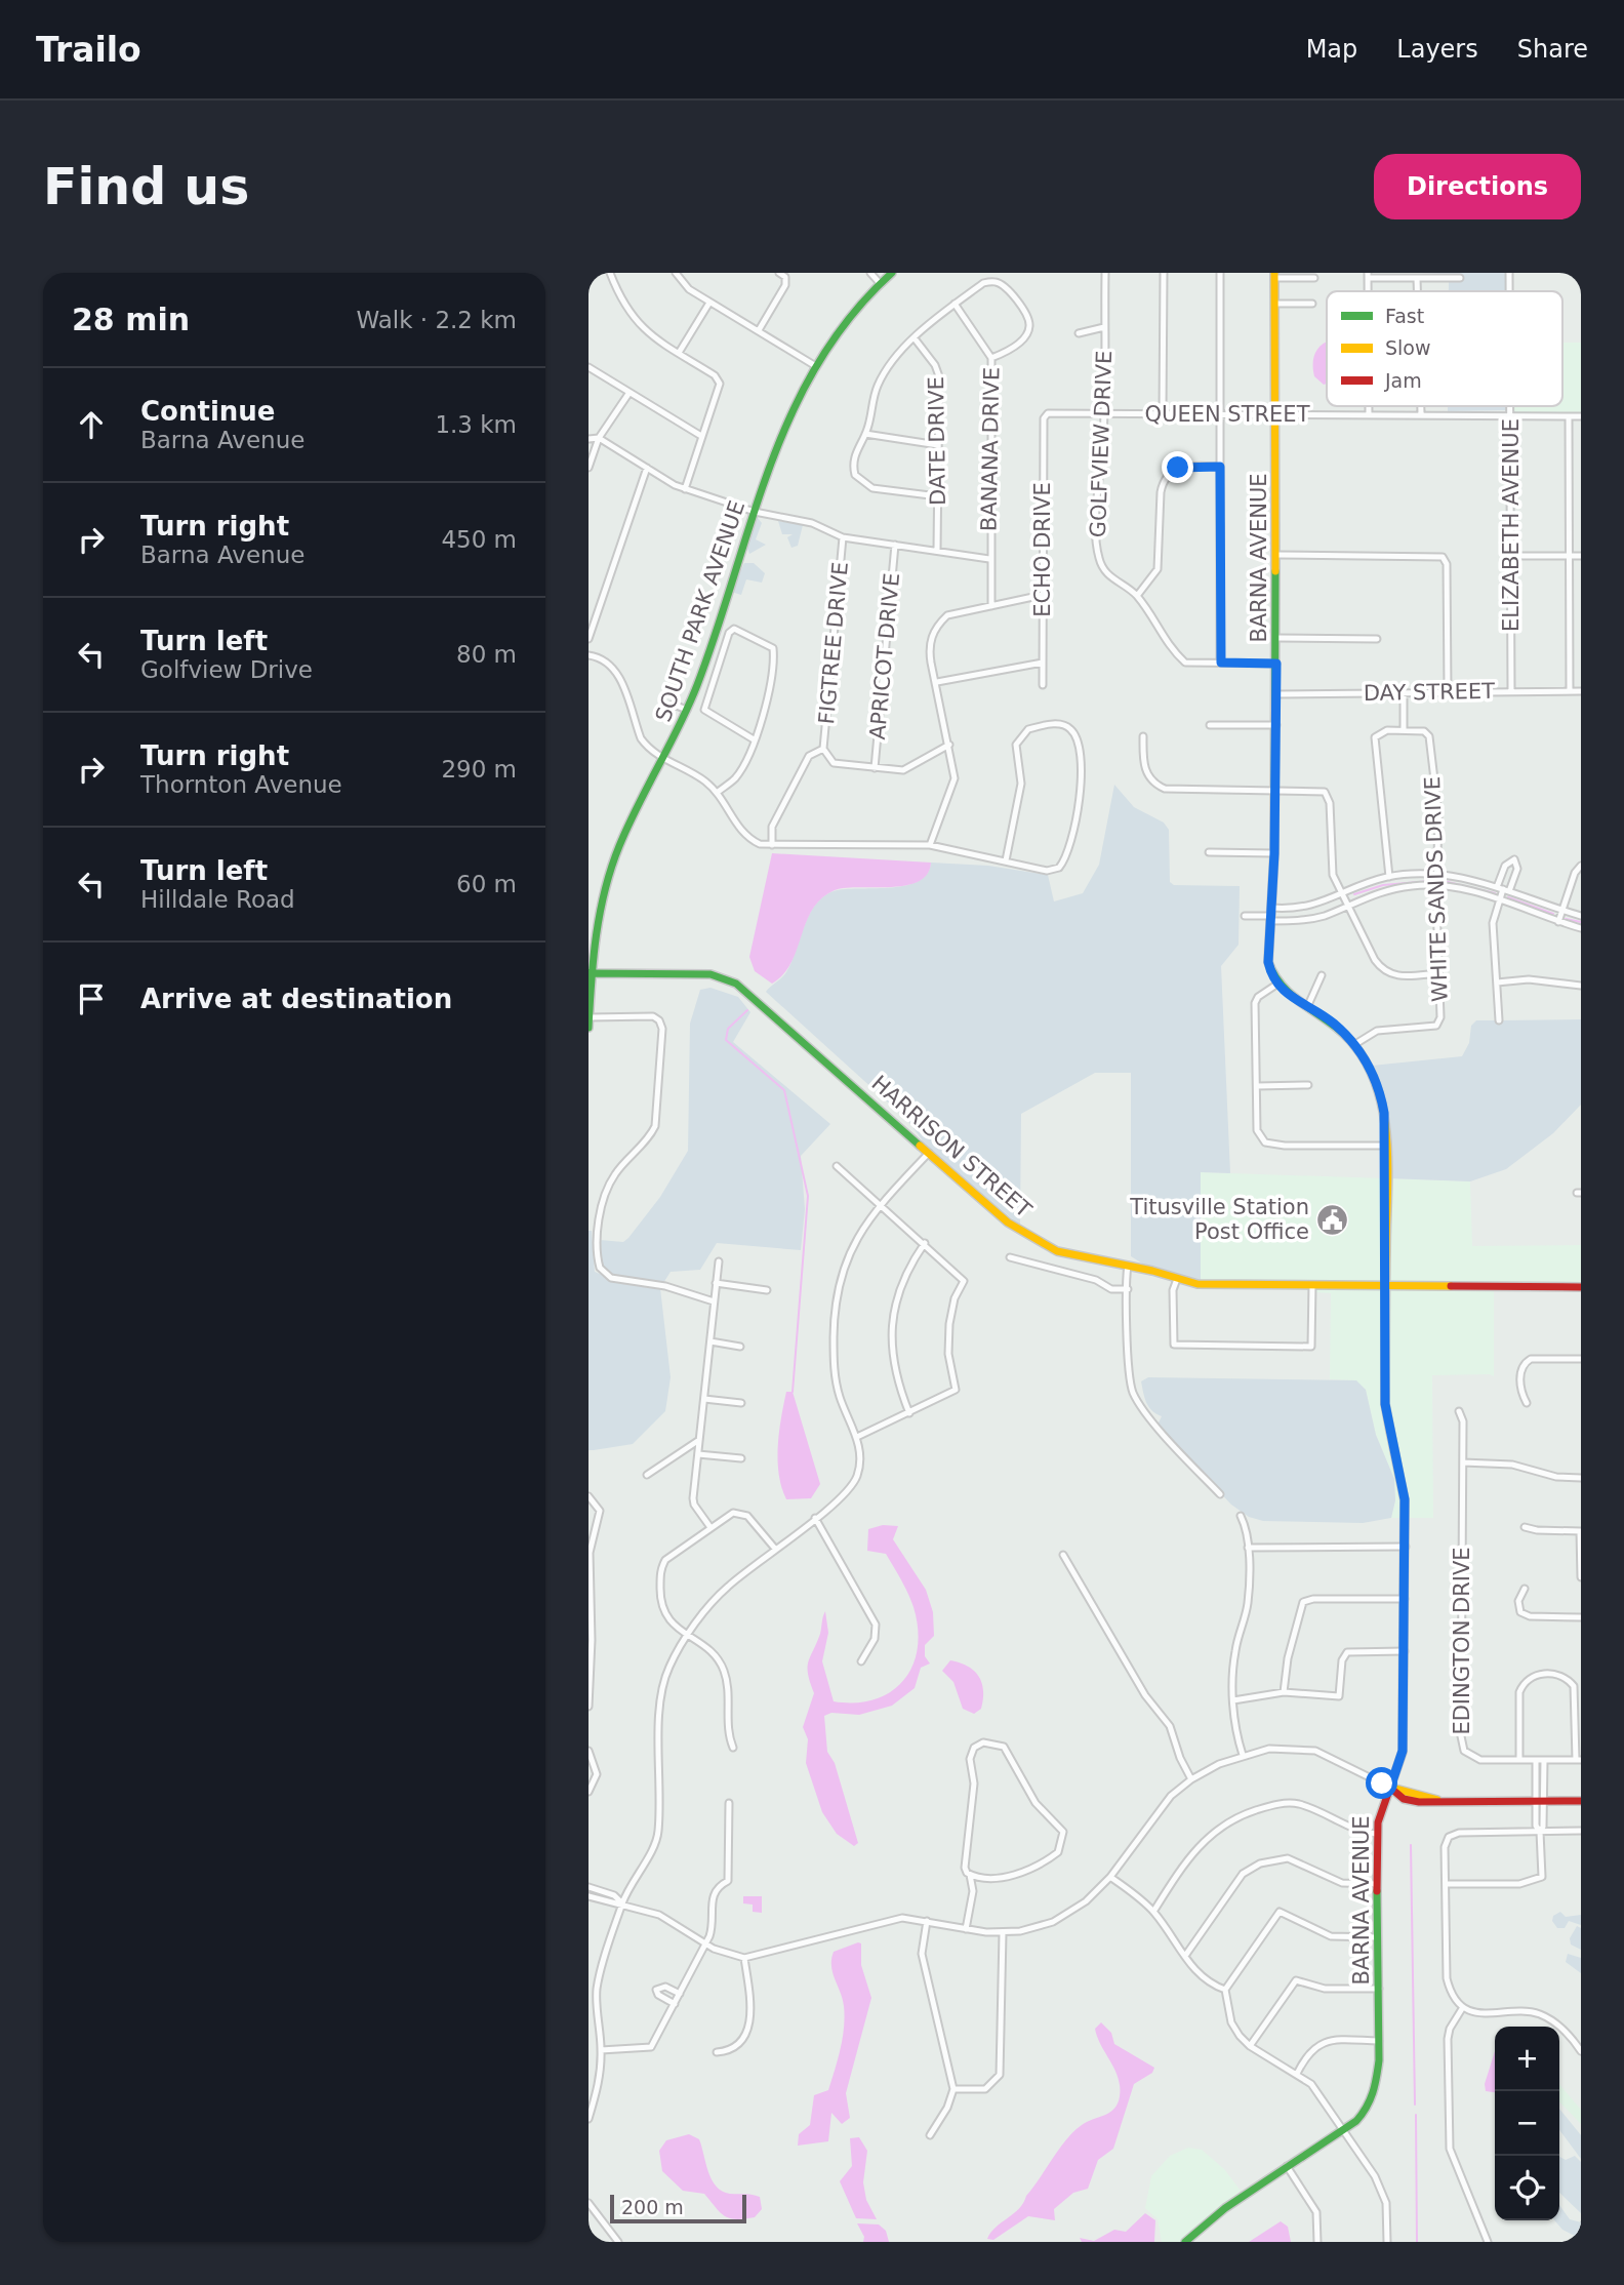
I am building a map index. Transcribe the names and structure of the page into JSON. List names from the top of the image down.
{
  "streets": {
    "street": [
      "QUEEN STREET",
      "DATE DRIVE",
      "GOLFVIEW DRIVE",
      "BANANA DRIVE",
      "ELIZABETH AVENUE",
      "ECHO DRIVE",
      "BARNA AVENUE",
      "SOUTH PARK AVENUE",
      "FIGTREE DRIVE",
      "APRICOT DRIVE",
      "DAY STREET",
      "WHITE SANDS DRIVE",
      "HARRISON STREET",
      "EDINGTON DRIVE"
    ]
  },
  "crossings": [
    ["QUEEN STREET", "GOLFVIEW DRIVE"],
    ["QUEEN STREET", "ELIZABETH AVENUE"],
    ["QUEEN STREET", "ECHO DRIVE"],
    ["QUEEN STREET", "BARNA AVENUE"],
    ["GOLFVIEW DRIVE", "BARNA AVENUE"],
    ["ELIZABETH AVENUE", "DAY STREET"],
    ["BARNA AVENUE", "DAY STREET"],
    ["BARNA AVENUE", "WHITE SANDS DRIVE"],
    ["BARNA AVENUE", "HARRISON STREET"],
    ["SOUTH PARK AVENUE", "HARRISON STREET"],
    ["FIGTREE DRIVE", "APRICOT DRIVE"]
  ],
  "places": {
    "public building": ["Titusville Station Post Office"]
  },
  "legend": ["Fast", "Slow", "Jam"],
  "scale_bar": "200 m",
  "page": {
    "header": "Trailo",
    "nav": ["Map", "Layers", "Share"],
    "buttons": "Directions",
    "title": "Find us",
    "heading": ["28 min", "Walk · 2.2 km"],
    "list": [
      ["Continue", "Barna Avenue", "1.3 km"],
      ["Turn right", "Barna Avenue", "450 m"],
      ["Turn left", "Golfview Drive", "80 m"],
      ["Turn right", "Thornton Avenue", "290 m"],
      ["Turn left", "Hilldale Road", "60 m"],
      "Arrive at destination"
    ],
    "map_buttons": ["+", "−"],
    "scale": "200 m"
  }
}
